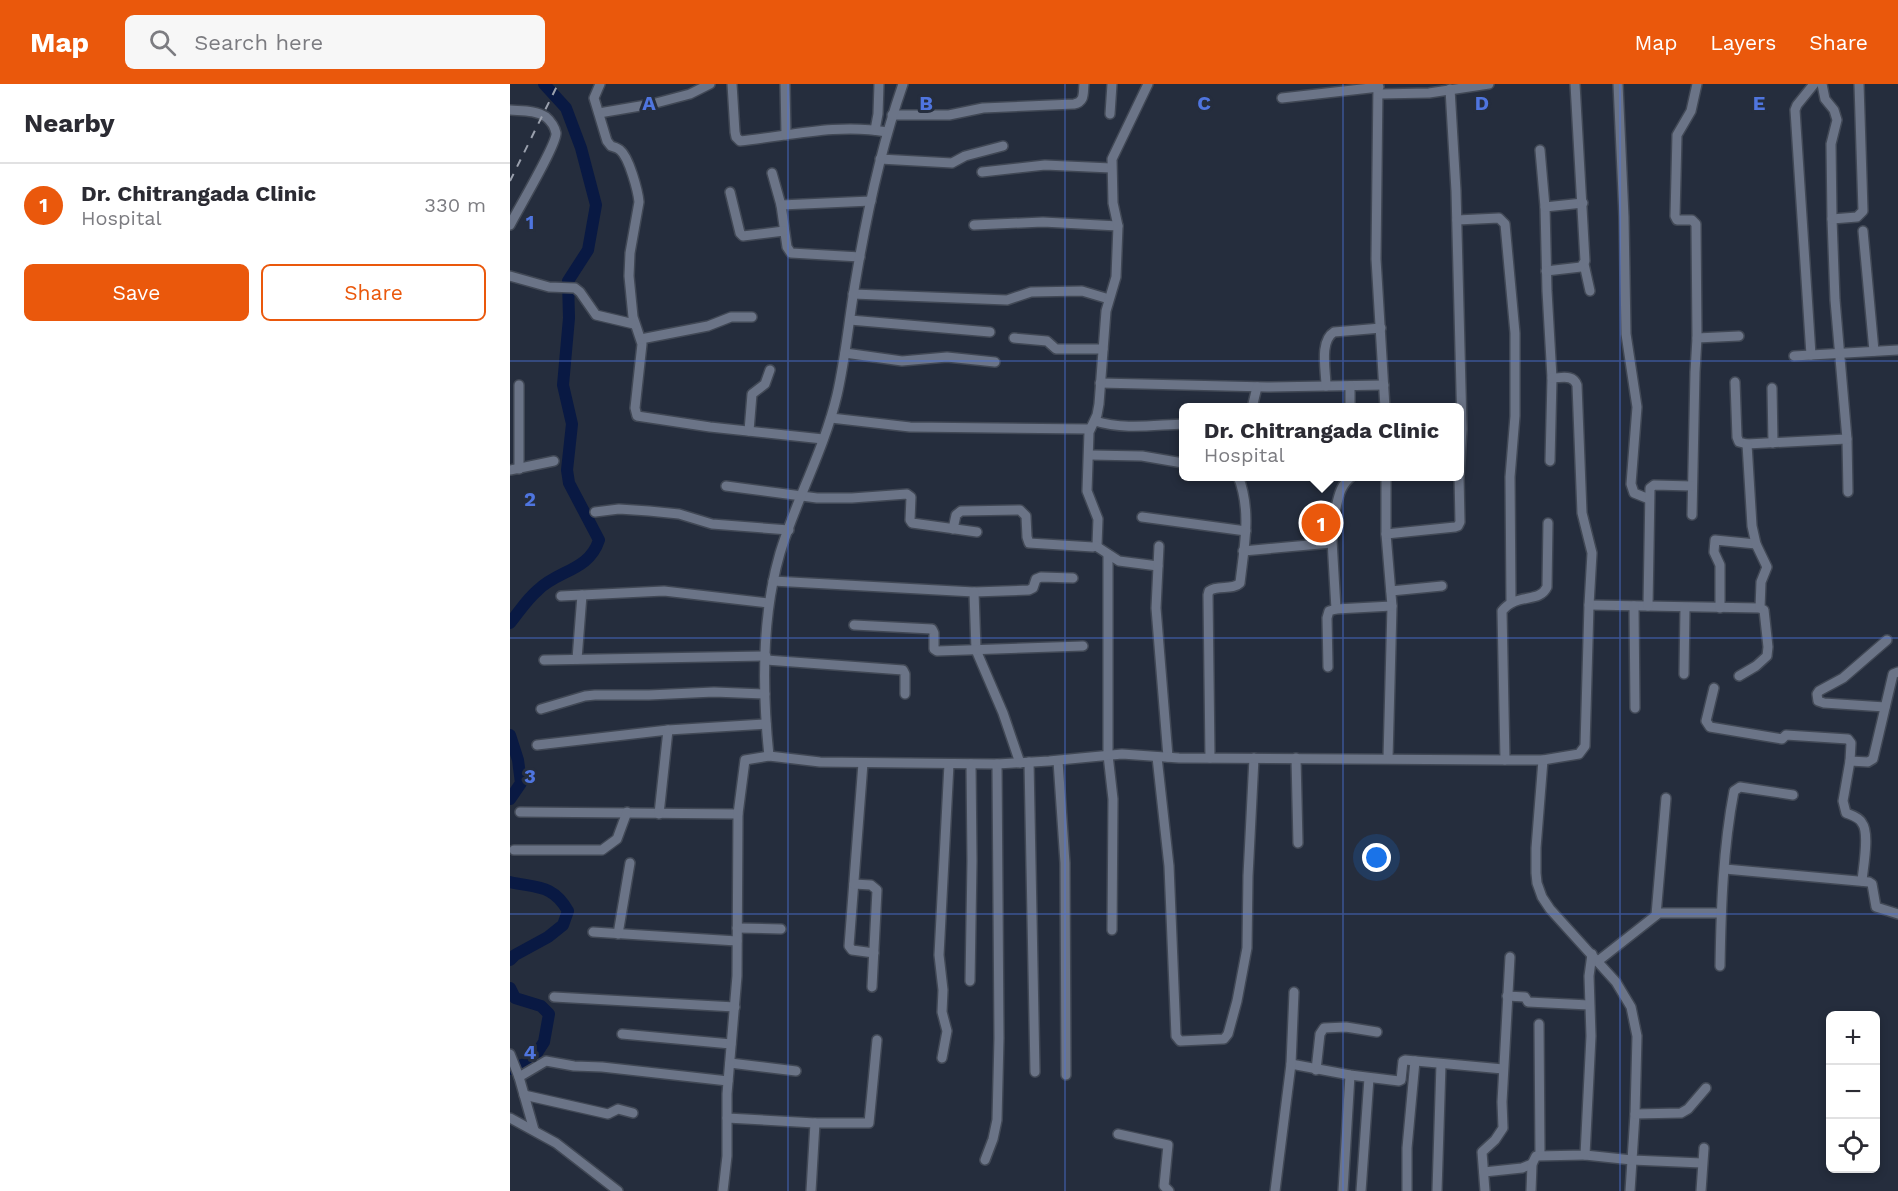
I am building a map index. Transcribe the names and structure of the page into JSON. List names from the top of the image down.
{
  "page": {
    "header": "Map",
    "search": "Search here",
    "nav": ["Map", "Layers", "Share"],
    "heading": "Nearby",
    "list": [
      {
        "mark": "1",
        "name": "Dr. Chitrangada Clinic",
        "note": "Hospital",
        "value": "330 m"
      }
    ],
    "buttons": ["Save", "Share"],
    "popup": ["Dr. Chitrangada Clinic", "Hospital"],
    "pins": "1",
    "map_buttons": ["+", "−"]
  },
  "grid": {
    "columns": [
      "A",
      "B",
      "C",
      "D",
      "E"
    ],
    "rows": [
      "1",
      "2",
      "3",
      "4"
    ]
  }
}
